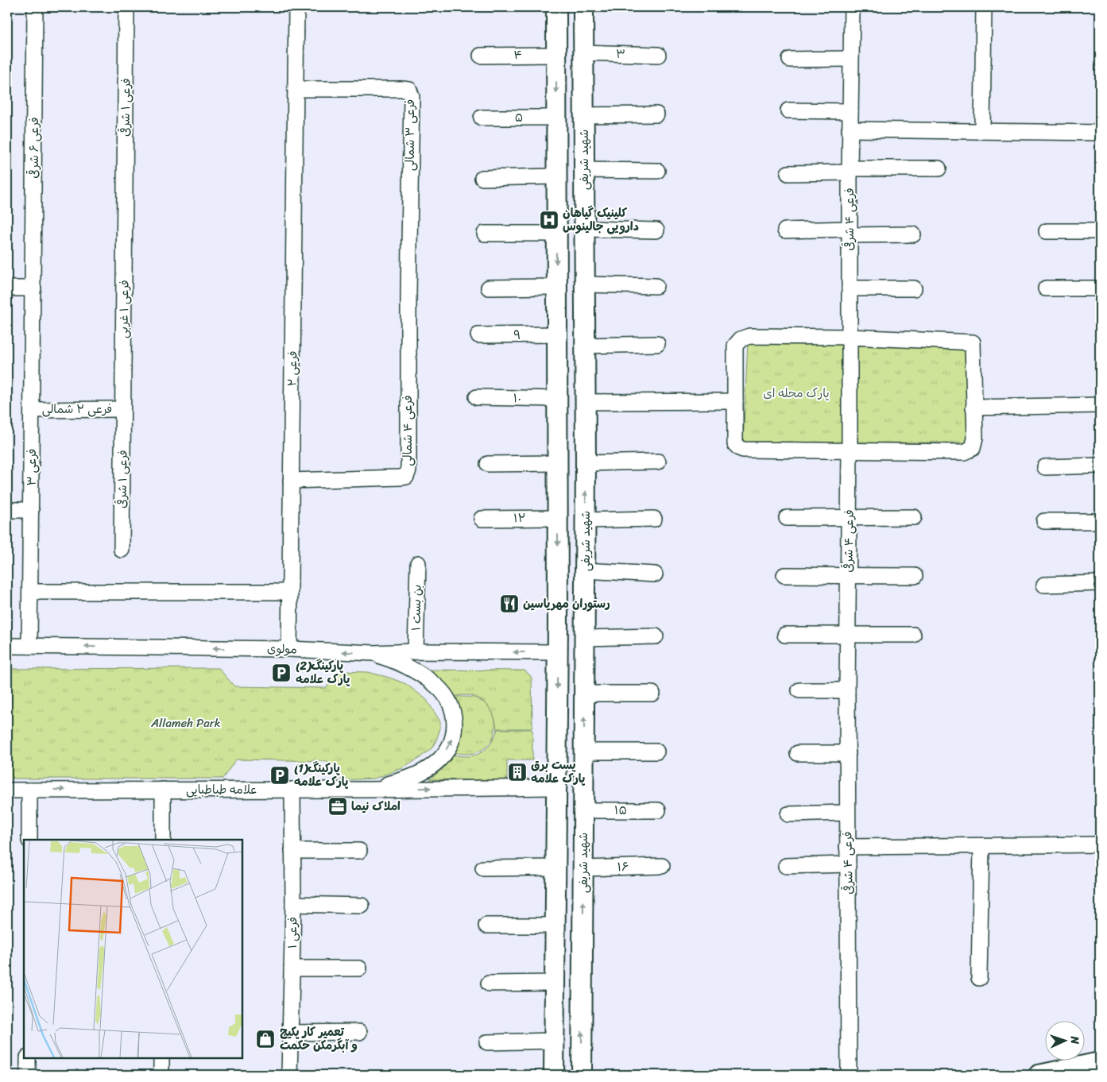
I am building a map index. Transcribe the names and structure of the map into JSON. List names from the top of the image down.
{
  "streets": {
    "main road": ["شهید شریفی"],
    "street": [
      "۳",
      "۴",
      "فرعی ۱ شرقی",
      "۵",
      "فرعی ۳ شمالی",
      "فرعی ۶ شرقی",
      "فرعی ۴ شرقی",
      "فرعی ۱ غربی",
      "۹",
      "فرعی ۲",
      "۱۰",
      "فرعی ۲ شمالی",
      "فرعی ۴ شمالی",
      "فرعی ۳",
      "۱۲",
      "بن بست ۱",
      "مولوی",
      "علامه طباطبایی",
      "۱۵",
      "۱۶",
      "فرعی ۱"
    ]
  },
  "crossings": [
    ["۳", "شهید شریفی"],
    ["فرعی ۱ شرقی", "فرعی ۱ غربی"],
    ["فرعی ۱ شرقی", "فرعی ۲ شمالی"],
    ["فرعی ۳ شمالی", "فرعی ۲"],
    ["فرعی ۳ شمالی", "فرعی ۴ شمالی"],
    ["فرعی ۶ شرقی", "فرعی ۳"],
    ["شهید شریفی", "۱۵"],
    ["شهید شریفی", "۱۶"],
    ["فرعی ۱ غربی", "فرعی ۲ شمالی"],
    ["فرعی ۲", "فرعی ۴ شمالی"],
    ["فرعی ۲", "مولوی"],
    ["فرعی ۲ شمالی", "فرعی ۳"],
    ["فرعی ۳", "مولوی"],
    ["بن بست ۱", "مولوی"],
    ["علامه طباطبایی", "فرعی ۱"]
  ],
  "one_way": ["علامه طباطبایی"],
  "parks": ["پارک محله ای", "Allameh Park"],
  "places": {
    "hospital": ["کلینیک گیاهان دارویی جالینوس"],
    "restaurant": ["رستوران مهریاسین"],
    "parking": ["پارکینگ(2) پارک علامه", "پارکینگ(1) پارک علامه"],
    "building": ["پست برق پارک علامه"],
    "office": ["املاک نیما"],
    "shop": ["تعمیر کار پکیج و آبگرمکن حکمت"]
  },
  "north": "right"
}
